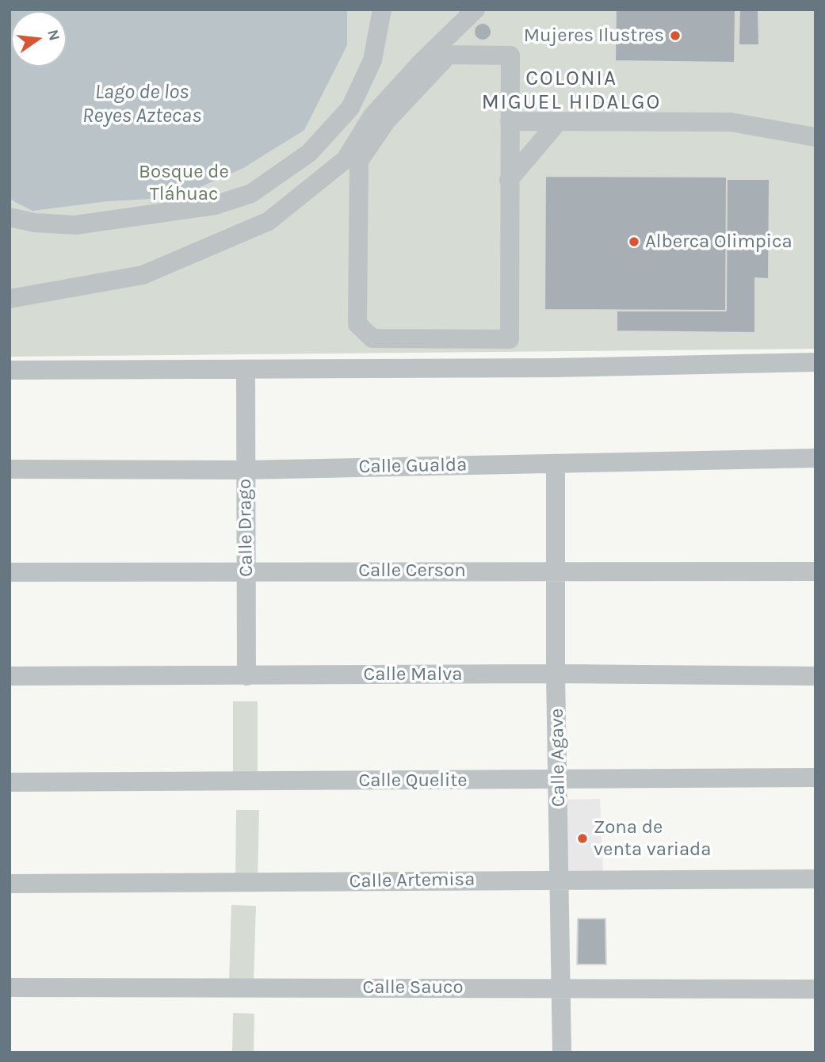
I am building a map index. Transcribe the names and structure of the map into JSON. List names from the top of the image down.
{
  "streets": {
    "street": [
      "Calle Gualda",
      "Calle Drago",
      "Calle Cerson",
      "Calle Malva",
      "Calle Agave",
      "Calle Quelite",
      "Calle Artemisa",
      "Calle Sauco"
    ]
  },
  "crossings": [
    ["Calle Gualda", "Calle Drago"],
    ["Calle Gualda", "Calle Agave"],
    ["Calle Drago", "Calle Cerson"],
    ["Calle Drago", "Calle Malva"],
    ["Calle Cerson", "Calle Agave"],
    ["Calle Malva", "Calle Agave"],
    ["Calle Agave", "Calle Quelite"],
    ["Calle Agave", "Calle Artemisa"],
    ["Calle Agave", "Calle Sauco"]
  ],
  "districts": ["COLONIA MIGUEL HIDALGO"],
  "water": ["Lago de los Reyes Aztecas"],
  "parks": ["Bosque de Tláhuac"],
  "places": ["Mujeres Ilustres", "Alberca Olimpica", "Zona de venta variada"],
  "north": "right"
}
